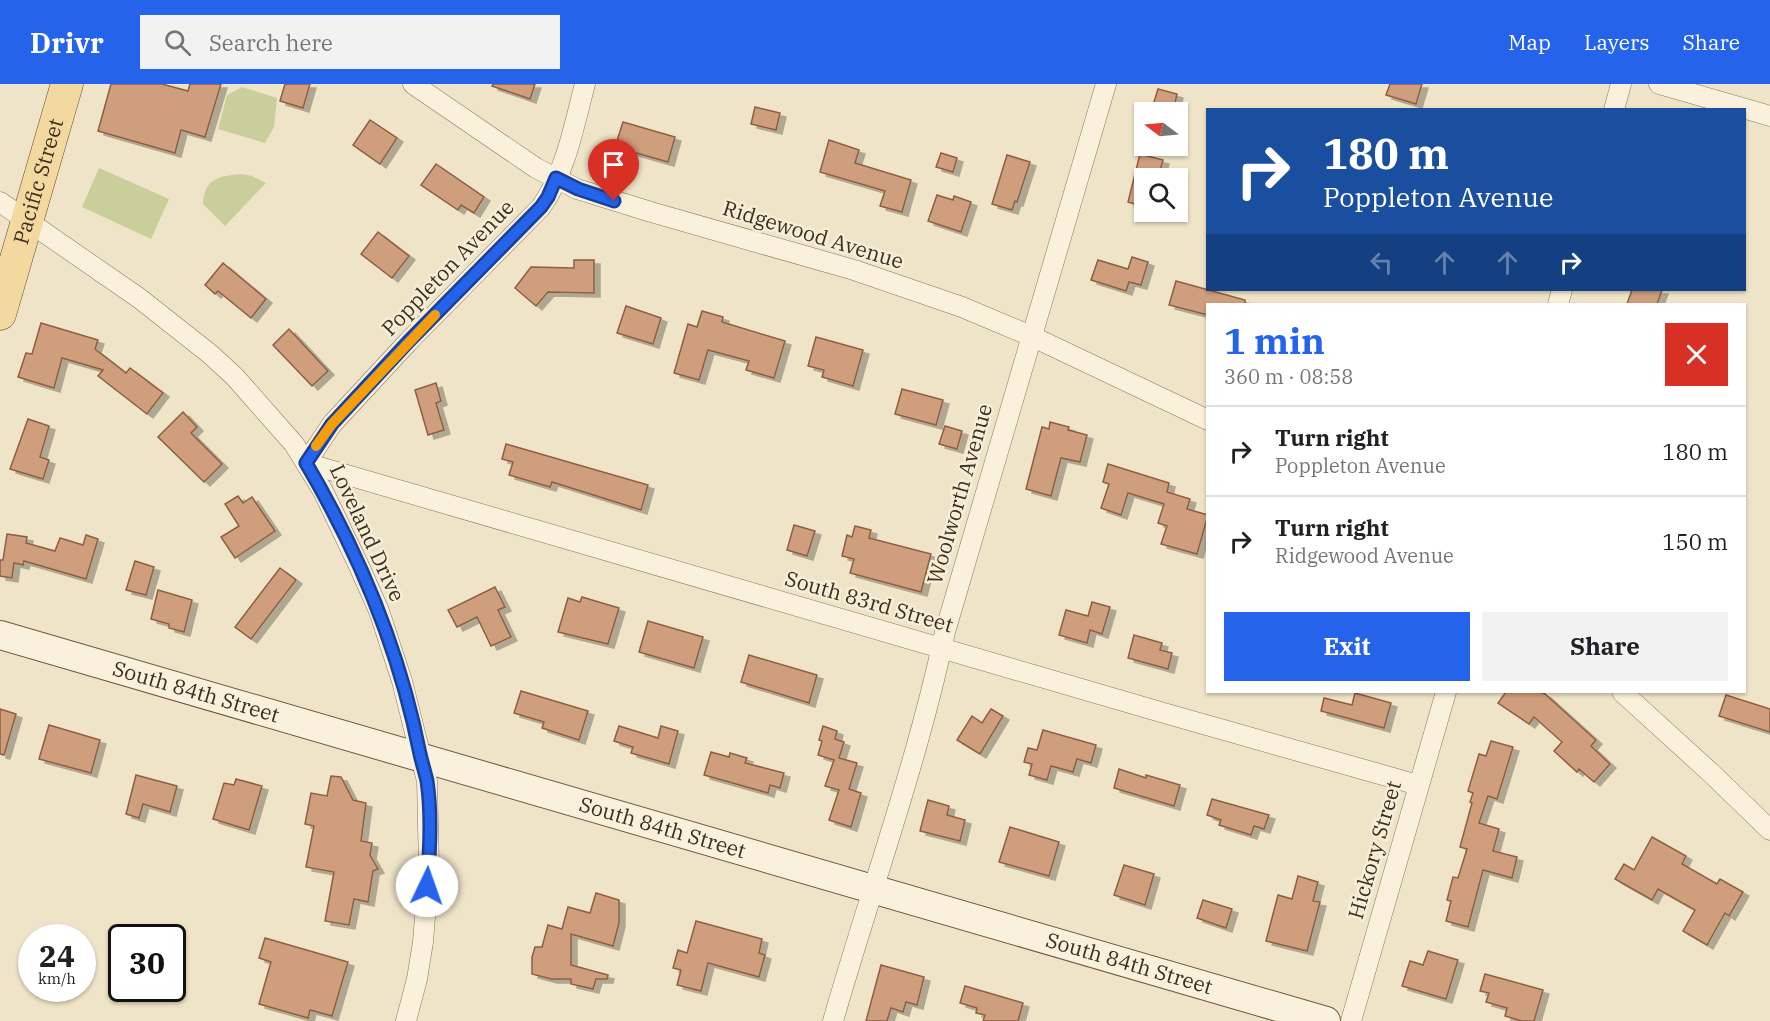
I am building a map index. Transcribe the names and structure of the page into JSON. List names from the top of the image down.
{
  "streets": {
    "main road": ["Pacific Street", "South 84th Street"],
    "street": [
      "Ridgewood Avenue",
      "Poppleton Avenue",
      "Woolworth Avenue",
      "Loveland Drive",
      "South 83rd Street",
      "Hickory Street"
    ]
  },
  "crossings": [
    ["Pacific Street", "Loveland Drive"],
    ["Ridgewood Avenue", "Poppleton Avenue"],
    ["Ridgewood Avenue", "Woolworth Avenue"],
    ["Poppleton Avenue", "Loveland Drive"],
    ["Poppleton Avenue", "South 83rd Street"],
    ["Woolworth Avenue", "South 83rd Street"],
    ["Woolworth Avenue", "South 84th Street"],
    ["Loveland Drive", "South 83rd Street"],
    ["Loveland Drive", "South 84th Street"],
    ["South 83rd Street", "Hickory Street"]
  ],
  "north": "left",
  "page": {
    "header": "Drivr",
    "search": "Search here",
    "nav": ["Map", "Layers", "Share"],
    "turn": ["180 m", "Poppleton Avenue"],
    "heading": ["1 min", "360 m · 08:58"],
    "list": [
      {
        "name": "Turn right",
        "note": "Poppleton Avenue",
        "value": "180 m"
      },
      {
        "name": "Turn right",
        "note": "Ridgewood Avenue",
        "value": "150 m"
      }
    ],
    "buttons": ["Exit", "Share"],
    "speed": "24 km/h",
    "limit": "30"
  }
}
